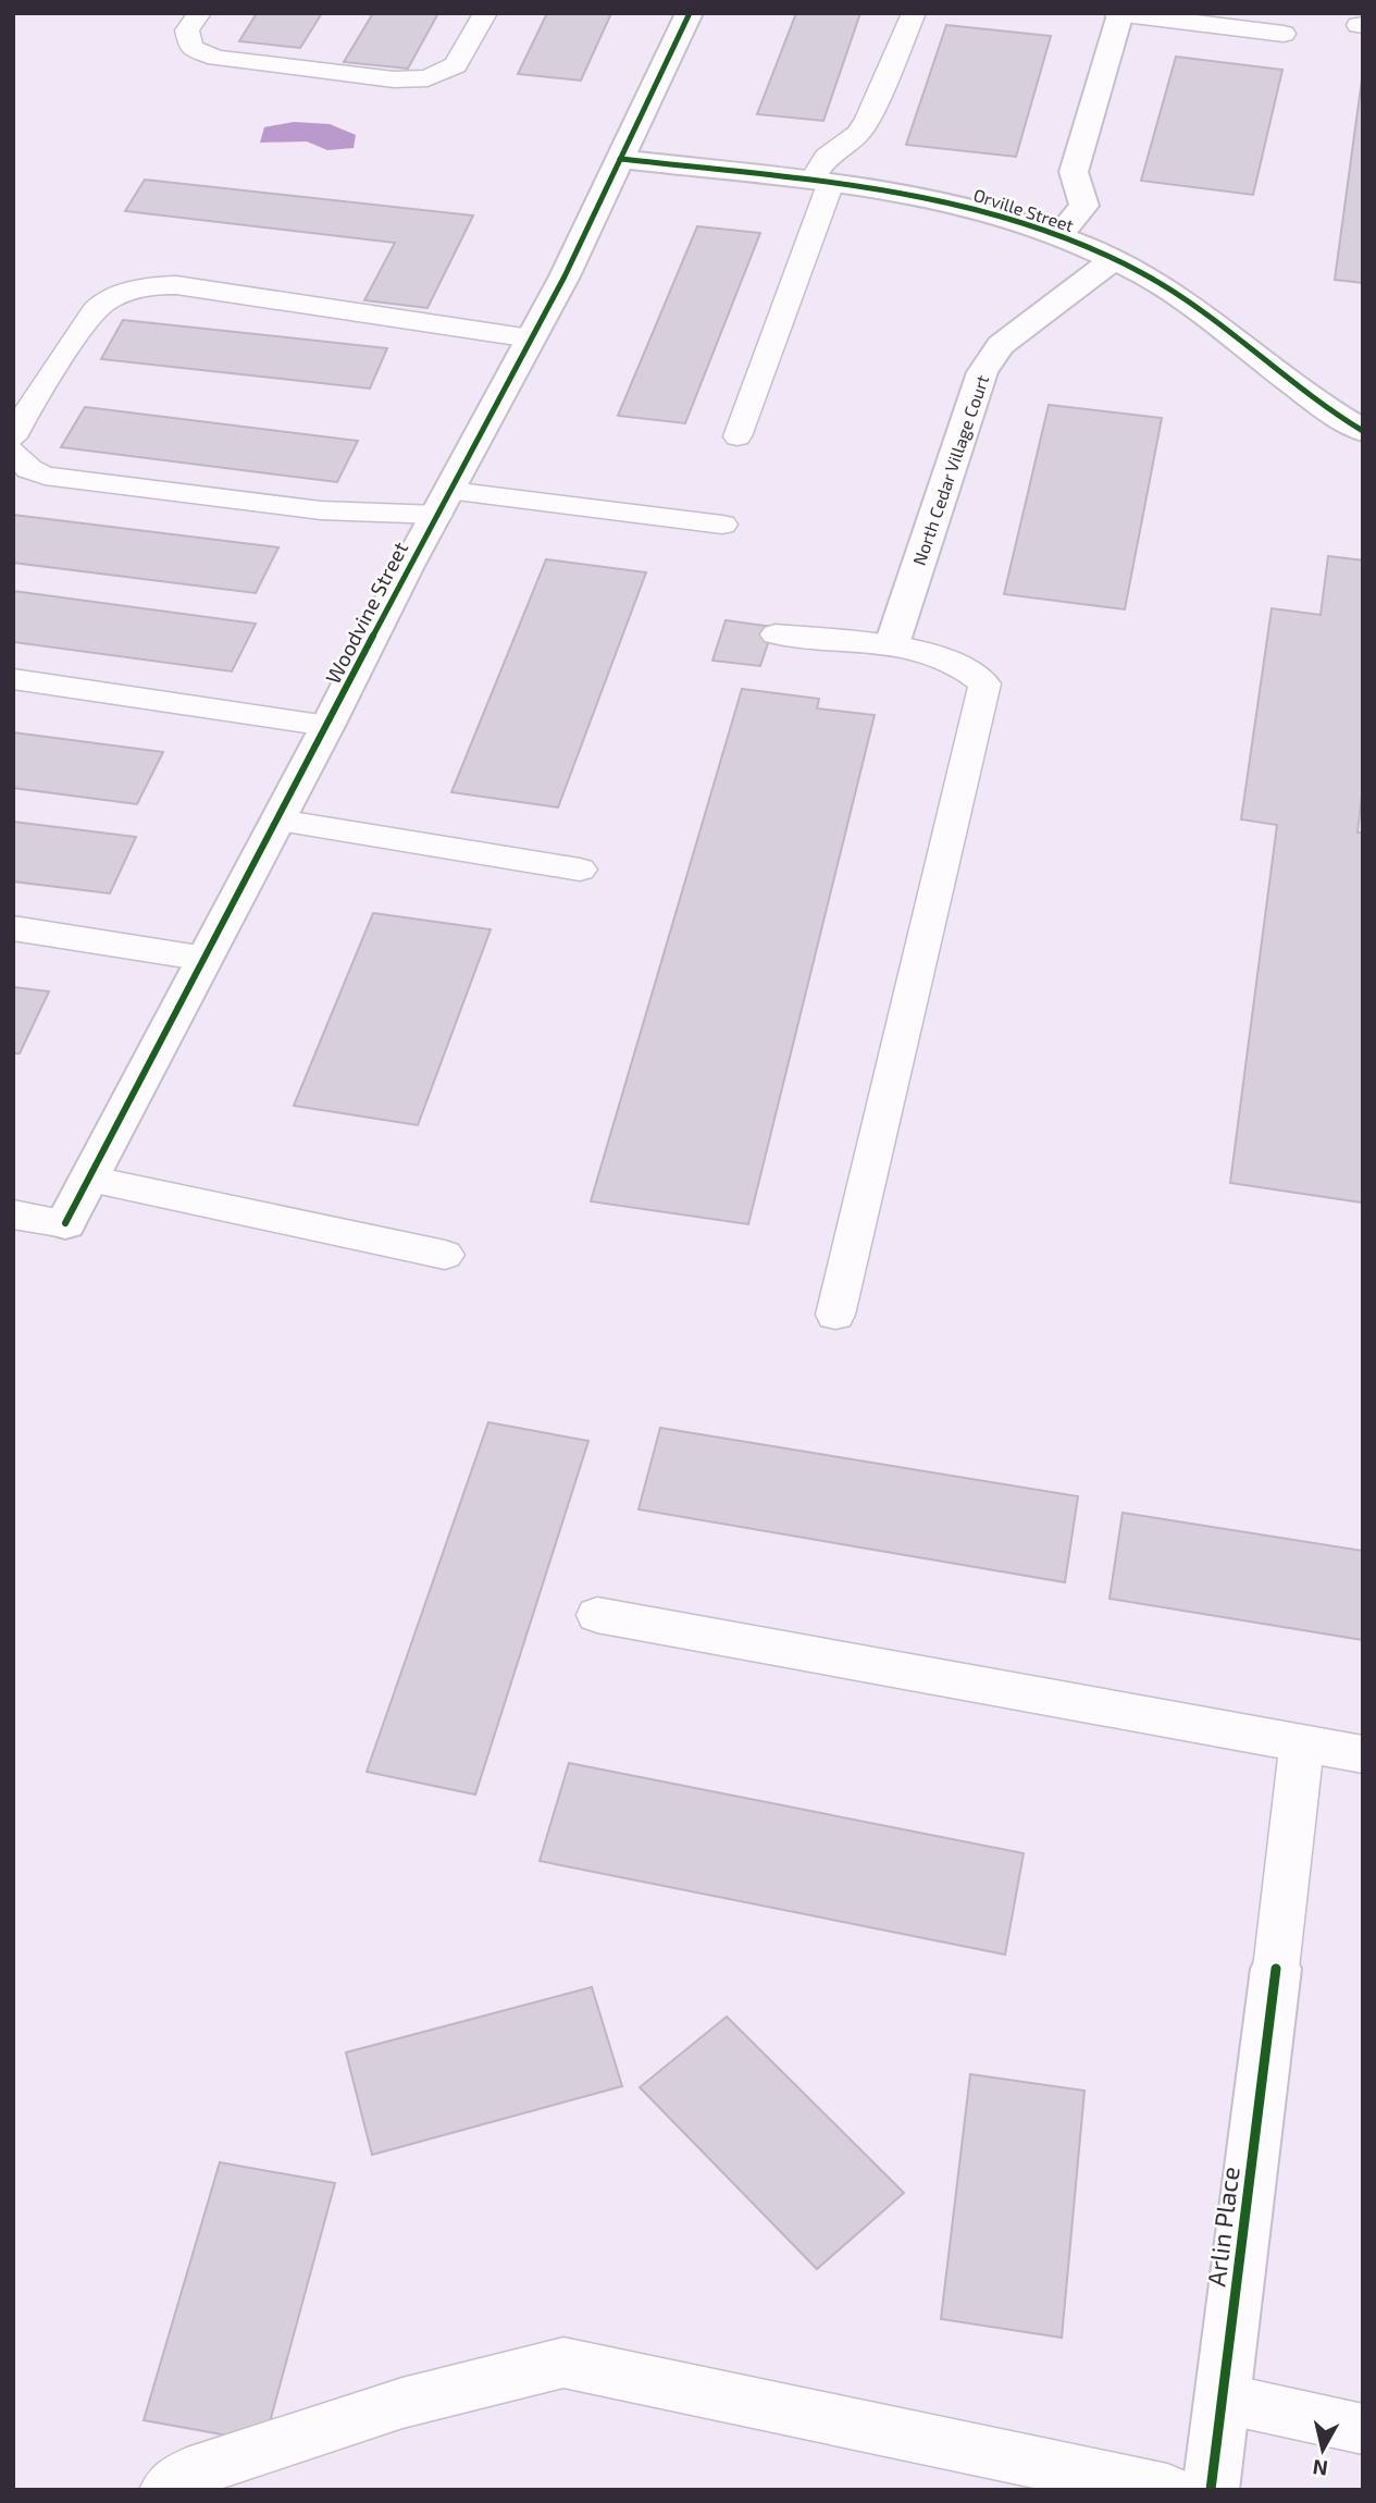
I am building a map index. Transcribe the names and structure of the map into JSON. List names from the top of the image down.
{
  "streets": {
    "street": [
      "Orville Street",
      "North Cedar Village Court",
      "Woodvine Street",
      "Arlin Place"
    ]
  },
  "crossings": [
    ["Orville Street", "North Cedar Village Court"],
    ["Orville Street", "Woodvine Street"]
  ],
  "north": "bottom"
}
